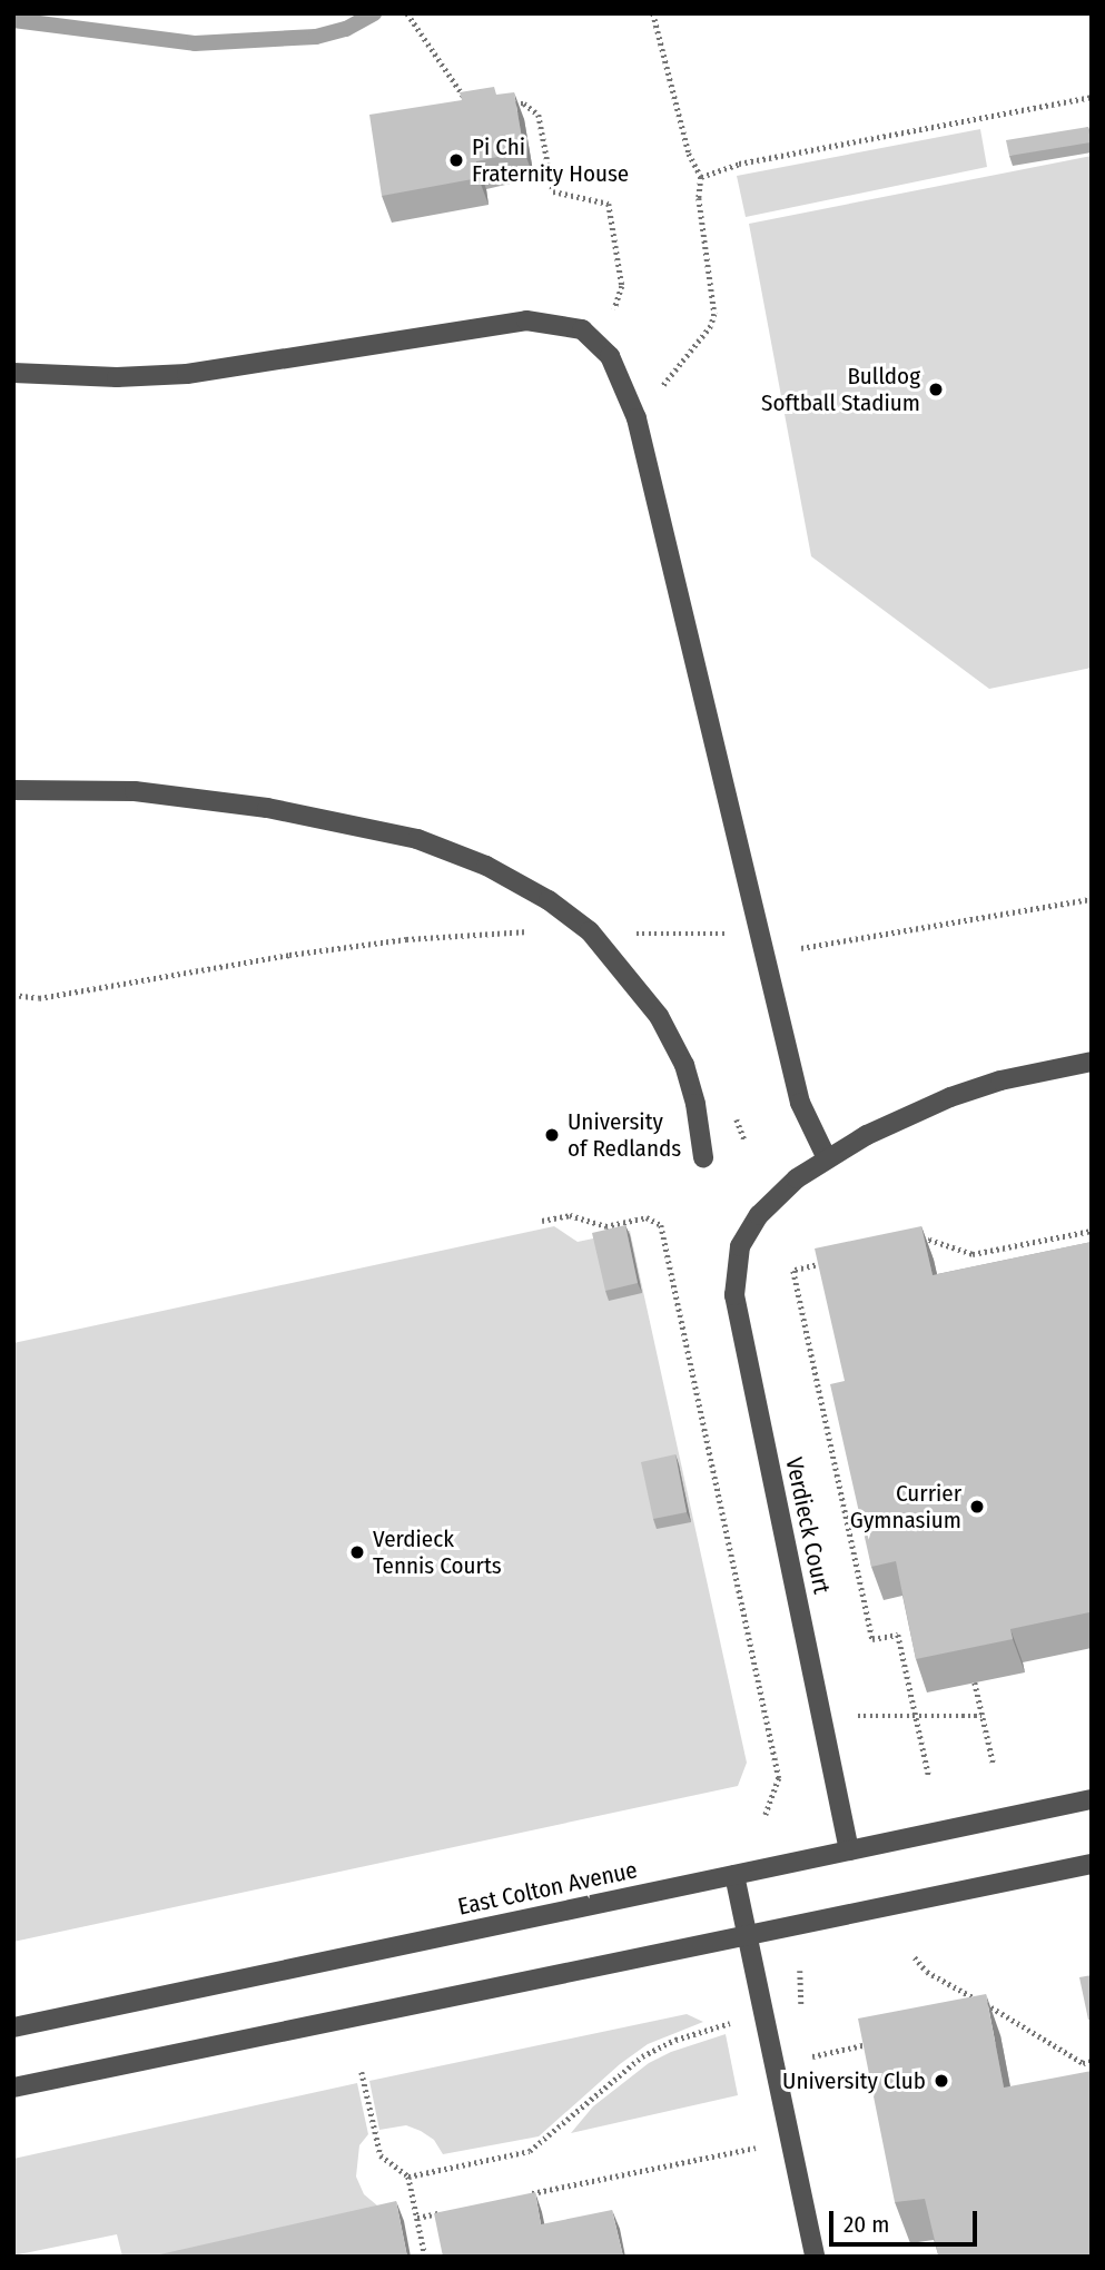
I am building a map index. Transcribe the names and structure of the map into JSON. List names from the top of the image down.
{
  "streets": {
    "street": ["Verdieck Court", "East Colton Avenue"]
  },
  "crossings": [
    ["Verdieck Court", "East Colton Avenue"]
  ],
  "places": [
    "Pi Chi Fraternity House",
    "Bulldog Softball Stadium",
    "University of Redlands",
    "Currier Gymnasium",
    "Verdieck Tennis Courts",
    "University Club"
  ],
  "scale_bar": "20 m"
}
